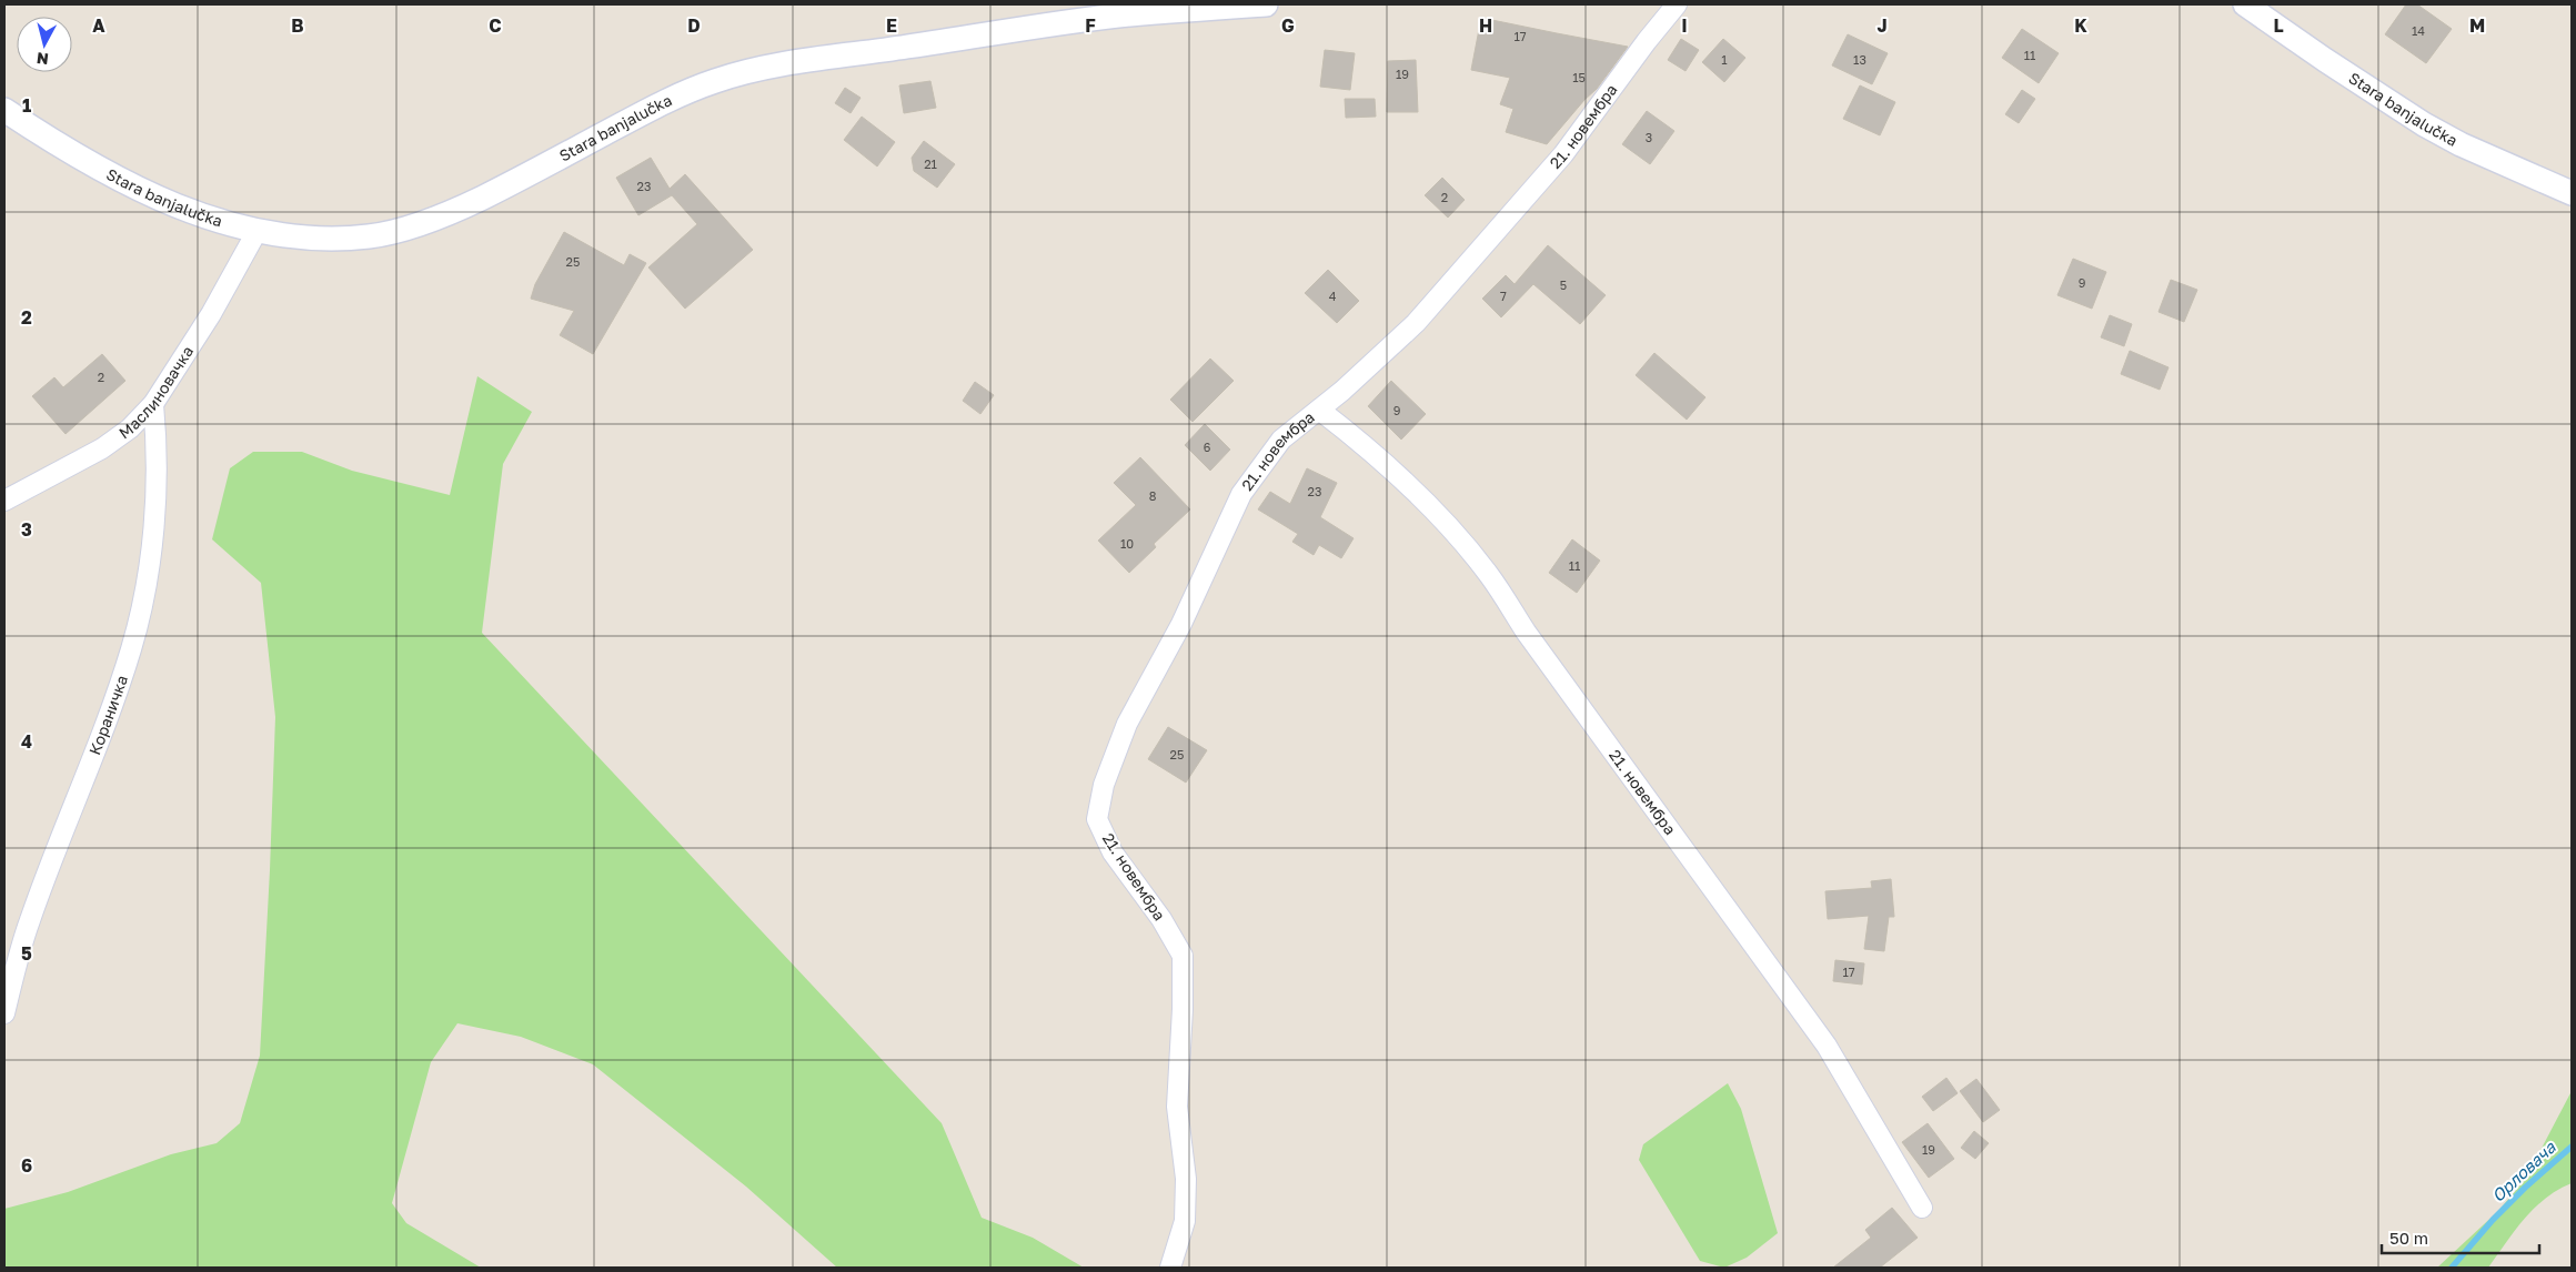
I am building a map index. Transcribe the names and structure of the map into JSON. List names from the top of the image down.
{
  "streets": {
    "street": [
      "Stara banjalučka",
      "21. новембра",
      "Маслиновачка",
      "Кораничка"
    ]
  },
  "crossings": [
    ["Stara banjalučka", "Маслиновачка"],
    ["Маслиновачка", "Кораничка"]
  ],
  "water": ["Орловача"],
  "house_numbers": [
    "14",
    "17",
    "11",
    "1",
    "13",
    "19",
    "15",
    "3",
    "21",
    "23",
    "2",
    "25",
    "9",
    "5",
    "4",
    "7",
    "2",
    "9",
    "6",
    "23",
    "8",
    "10",
    "11",
    "25",
    "17",
    "19"
  ],
  "scale_bar": "50 m",
  "north": "bottom",
  "grid": {
    "columns": [
      "A",
      "B",
      "C",
      "D",
      "E",
      "F",
      "G",
      "H",
      "I",
      "J",
      "K",
      "L",
      "M"
    ],
    "rows": [
      "1",
      "2",
      "3",
      "4",
      "5",
      "6"
    ]
  }
}
